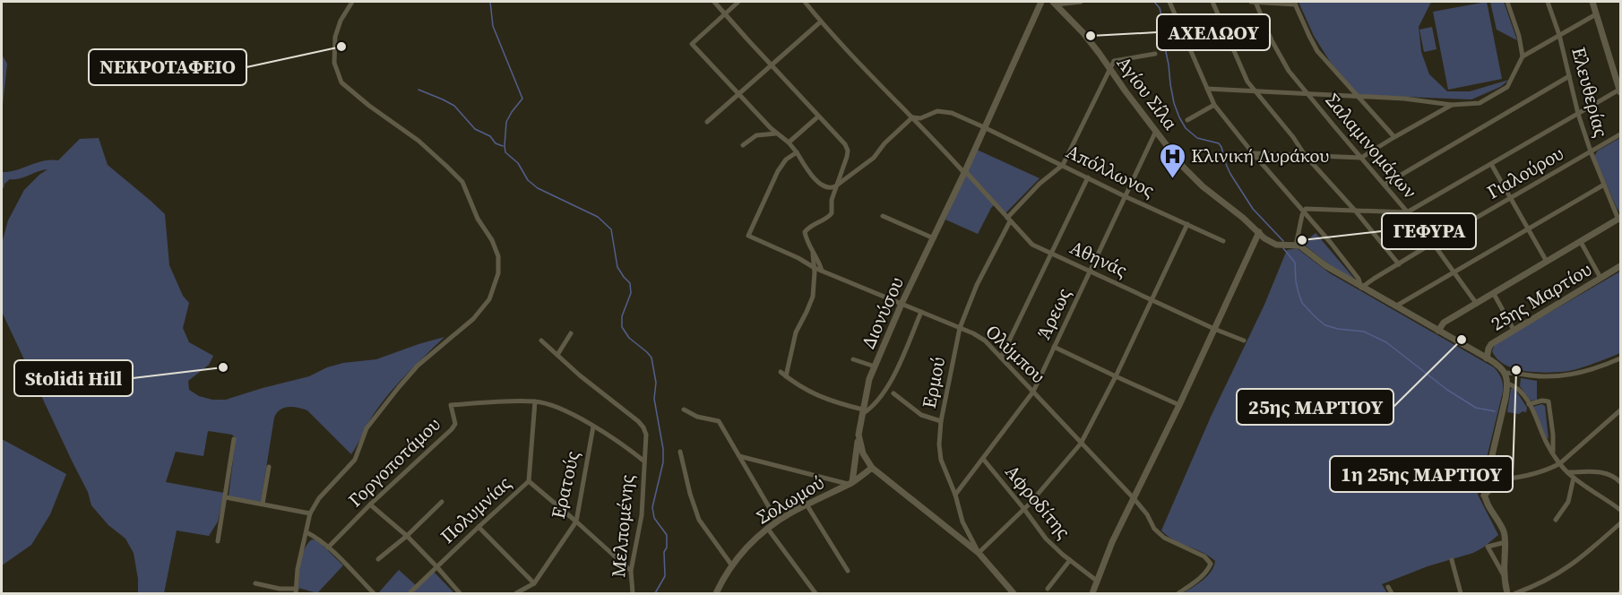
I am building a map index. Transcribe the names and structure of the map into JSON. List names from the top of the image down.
{
  "streets": {
    "street": [
      "Ελευθερίας",
      "Αγίου Σίλα",
      "Σαλαμινομάχων",
      "Απόλλωνος",
      "Γιαλούρου",
      "Αθηνάς",
      "25ης Μαρτίου",
      "Διονύσου",
      "Άρεως",
      "Ολύμπου",
      "Ερμού",
      "Γοργοποτάμου",
      "Ερατούς",
      "Σολωμού",
      "Αφροδίτης",
      "Πολυμνίας",
      "Μελπομένης"
    ]
  },
  "crossings": [
    ["Ελευθερίας", "Γιαλούρου"],
    ["Αγίου Σίλα", "Άρεως"],
    ["Σαλαμινομάχων", "Γιαλούρου"],
    ["Απόλλωνος", "Αθηνάς"],
    ["Απόλλωνος", "Διονύσου"],
    ["Απόλλωνος", "Άρεως"],
    ["Απόλλωνος", "Ερμού"],
    ["Αθηνάς", "Διονύσου"],
    ["Αθηνάς", "Άρεως"],
    ["Αθηνάς", "Ερμού"],
    ["Διονύσου", "Ολύμπου"],
    ["Διονύσου", "Ερμού"],
    ["Διονύσου", "Σολωμού"],
    ["Άρεως", "Ολύμπου"],
    ["Άρεως", "Ερμού"],
    ["Άρεως", "Αφροδίτης"],
    ["Ολύμπου", "Ερμού"],
    ["Γοργοποτάμου", "Ερατούς"],
    ["Γοργοποτάμου", "Πολυμνίας"],
    ["Γοργοποτάμου", "Μελπομένης"]
  ],
  "places": {
    "other": [
      "ΑΧΕΛΩΟΥ",
      "ΝΕΚΡΟΤΑΦΕΙΟ",
      "ΓΕΦΥΡΑ",
      "25ης ΜΑΡΤΙΟΥ",
      "Stolidi Hill",
      "1η 25ης ΜΑΡΤΙΟΥ"
    ],
    "hospital": ["Κλινική Λυράκου"]
  }
}
